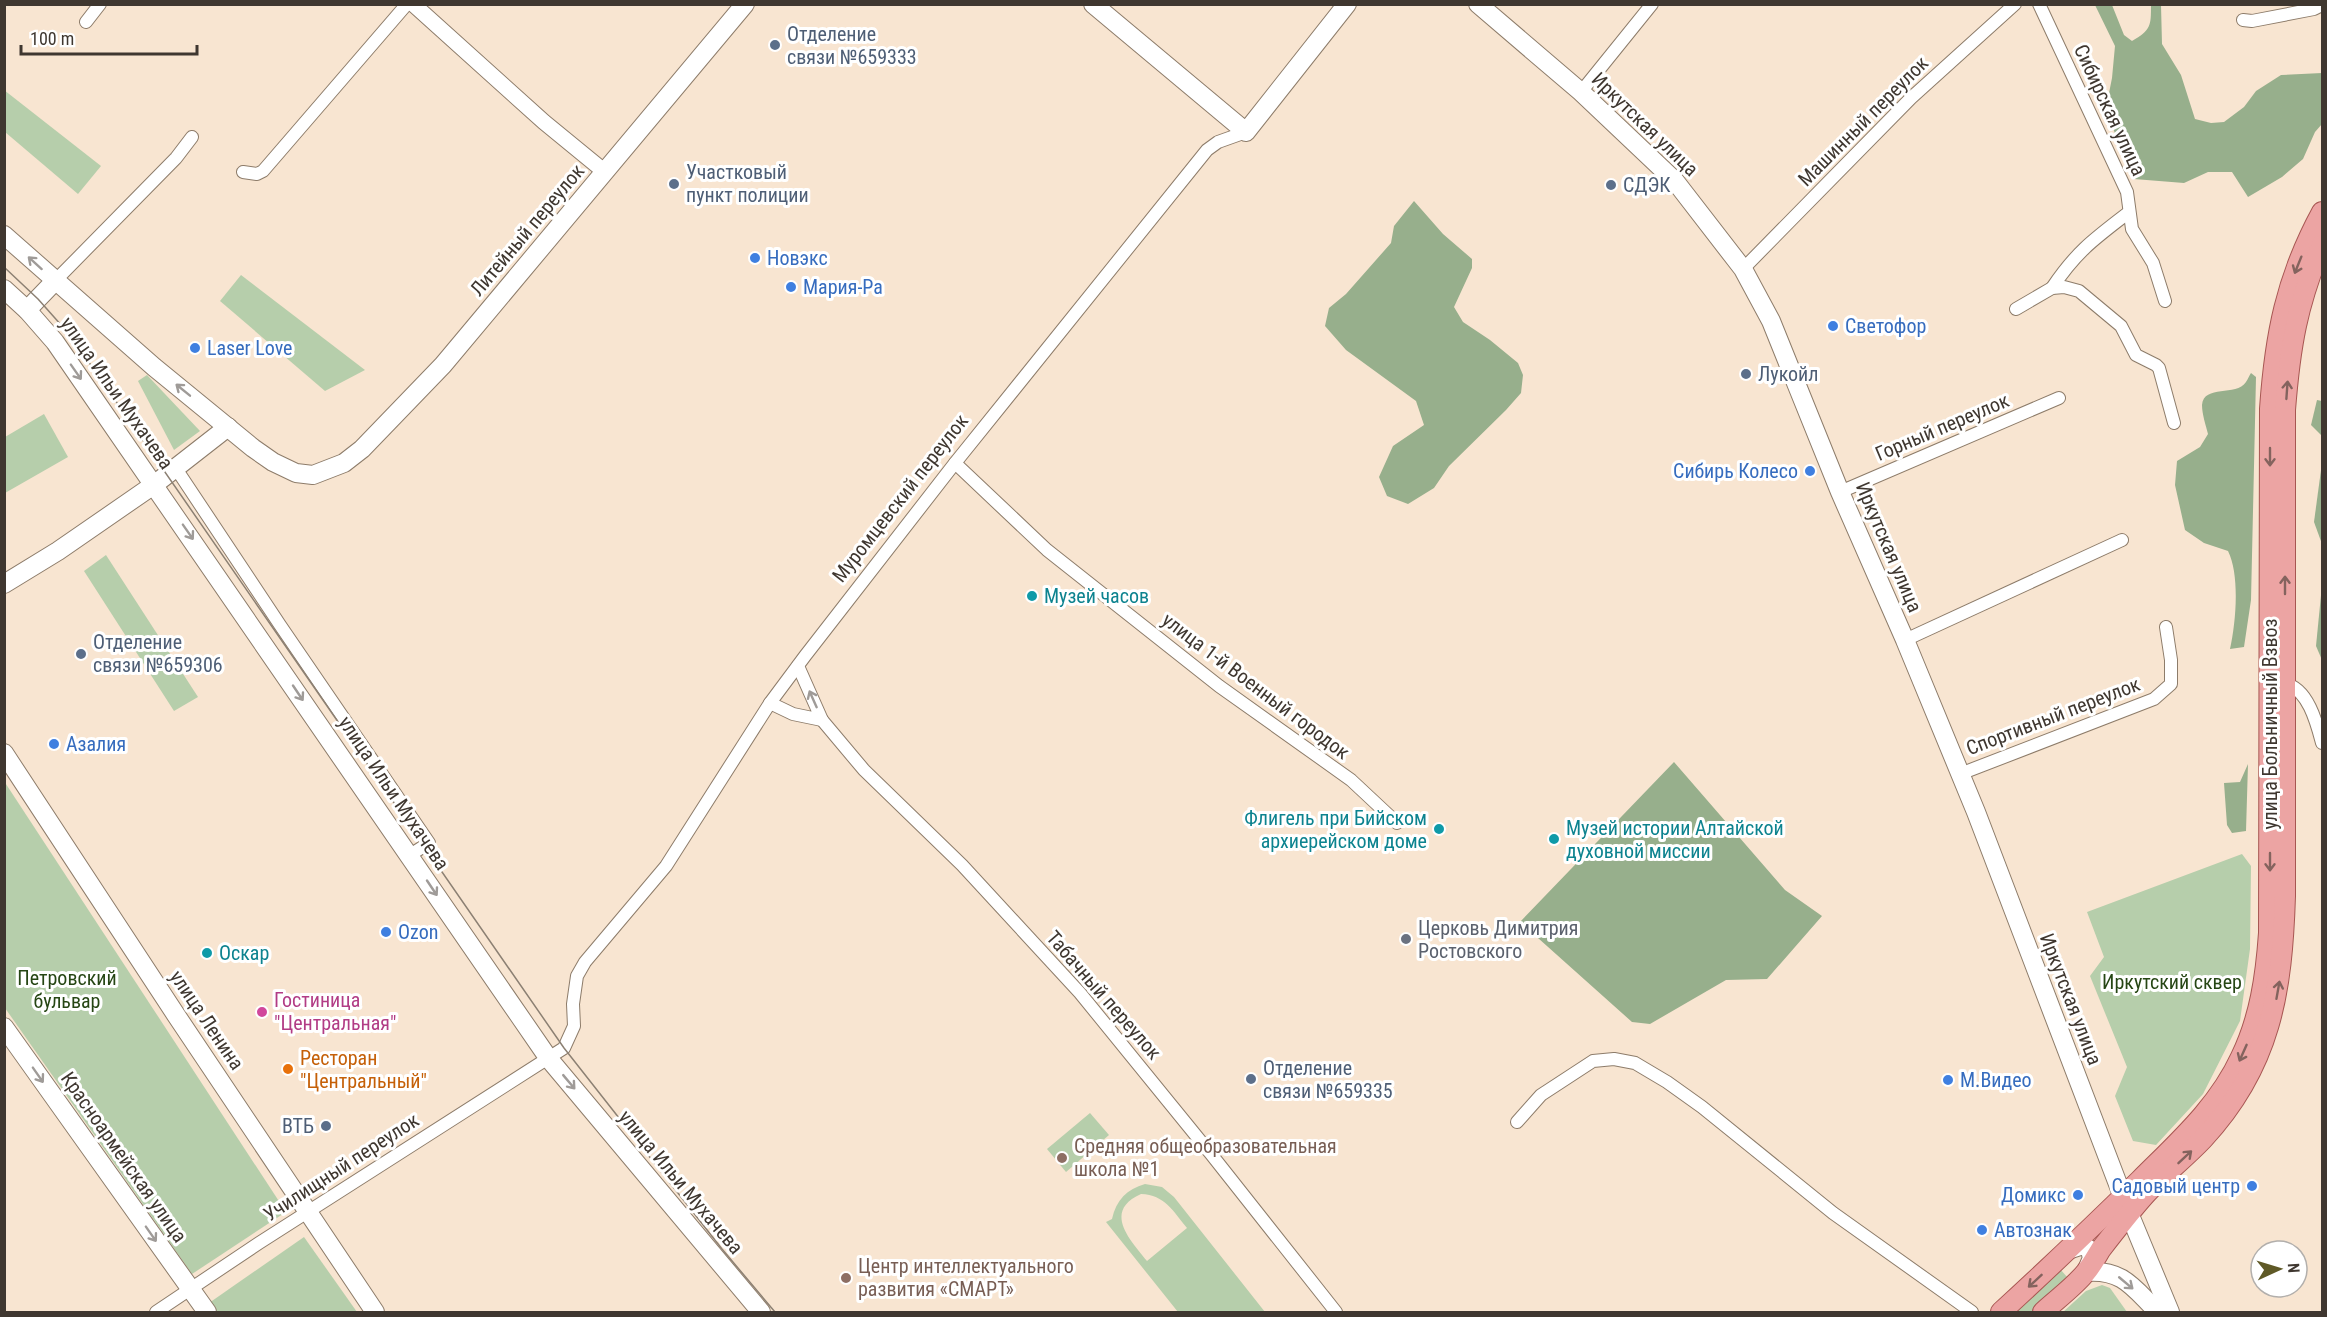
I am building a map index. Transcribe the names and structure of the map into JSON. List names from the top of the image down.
{
  "streets": {
    "main road": [
      "Иркутская улица",
      "Литейный переулок",
      "улица Ильи Мухачева",
      "улица Больничный Взвоз",
      "улица Ленина",
      "Красноармейская улица"
    ],
    "street": [
      "Сибирская улица",
      "Машинный переулок",
      "Горный переулок",
      "Муромцевский переулок",
      "улица 1-й Военный городок",
      "Спортивный переулок",
      "Табачный переулок",
      "Училищный переулок"
    ]
  },
  "crossings": [
    ["Машинный переулок", "Иркутская улица"],
    ["Иркутская улица", "Горный переулок"],
    ["Иркутская улица", "Спортивный переулок"],
    ["Иркутская улица", "улица Больничный Взвоз"],
    ["Литейный переулок", "улица Ильи Мухачева"],
    ["улица Ильи Мухачева", "Муромцевский переулок"],
    ["улица Ильи Мухачева", "Училищный переулок"],
    ["Муромцевский переулок", "улица 1-й Военный городок"],
    ["Муромцевский переулок", "Табачный переулок"],
    ["Муромцевский переулок", "Училищный переулок"],
    ["улица Ленина", "Училищный переулок"],
    ["Красноармейская улица", "Училищный переулок"]
  ],
  "one_way": ["Красноармейская улица"],
  "parks": ["Петровский бульвар", "Иркутский сквер"],
  "places": [
    "Отделение связи №659333",
    "Участковый пункт полиции",
    "СДЭК",
    "Новэкс",
    "Мария-Ра",
    "Светофор",
    "Laser Love",
    "Лукойл",
    "Сибирь Колесо",
    "Музей часов",
    "Отделение связи №659306",
    "Азалия",
    "Флигель при Бийском архиерейском доме",
    "Музей истории Алтайской духовной миссии",
    "Ozon",
    "Церковь Димитрия Ростовского",
    "Оскар",
    "Гостиница \"Центральная\"",
    "Ресторан \"Центральный\"",
    "Отделение связи №659335",
    "М.Видео",
    "ВТБ",
    "Средняя общеобразовательная школа №1",
    "Садовый центр",
    "Домикс",
    "Автознак",
    "Центр интеллектуального развития «СМАРТ»"
  ],
  "scale_bar": "100 m",
  "north": "right"
}
